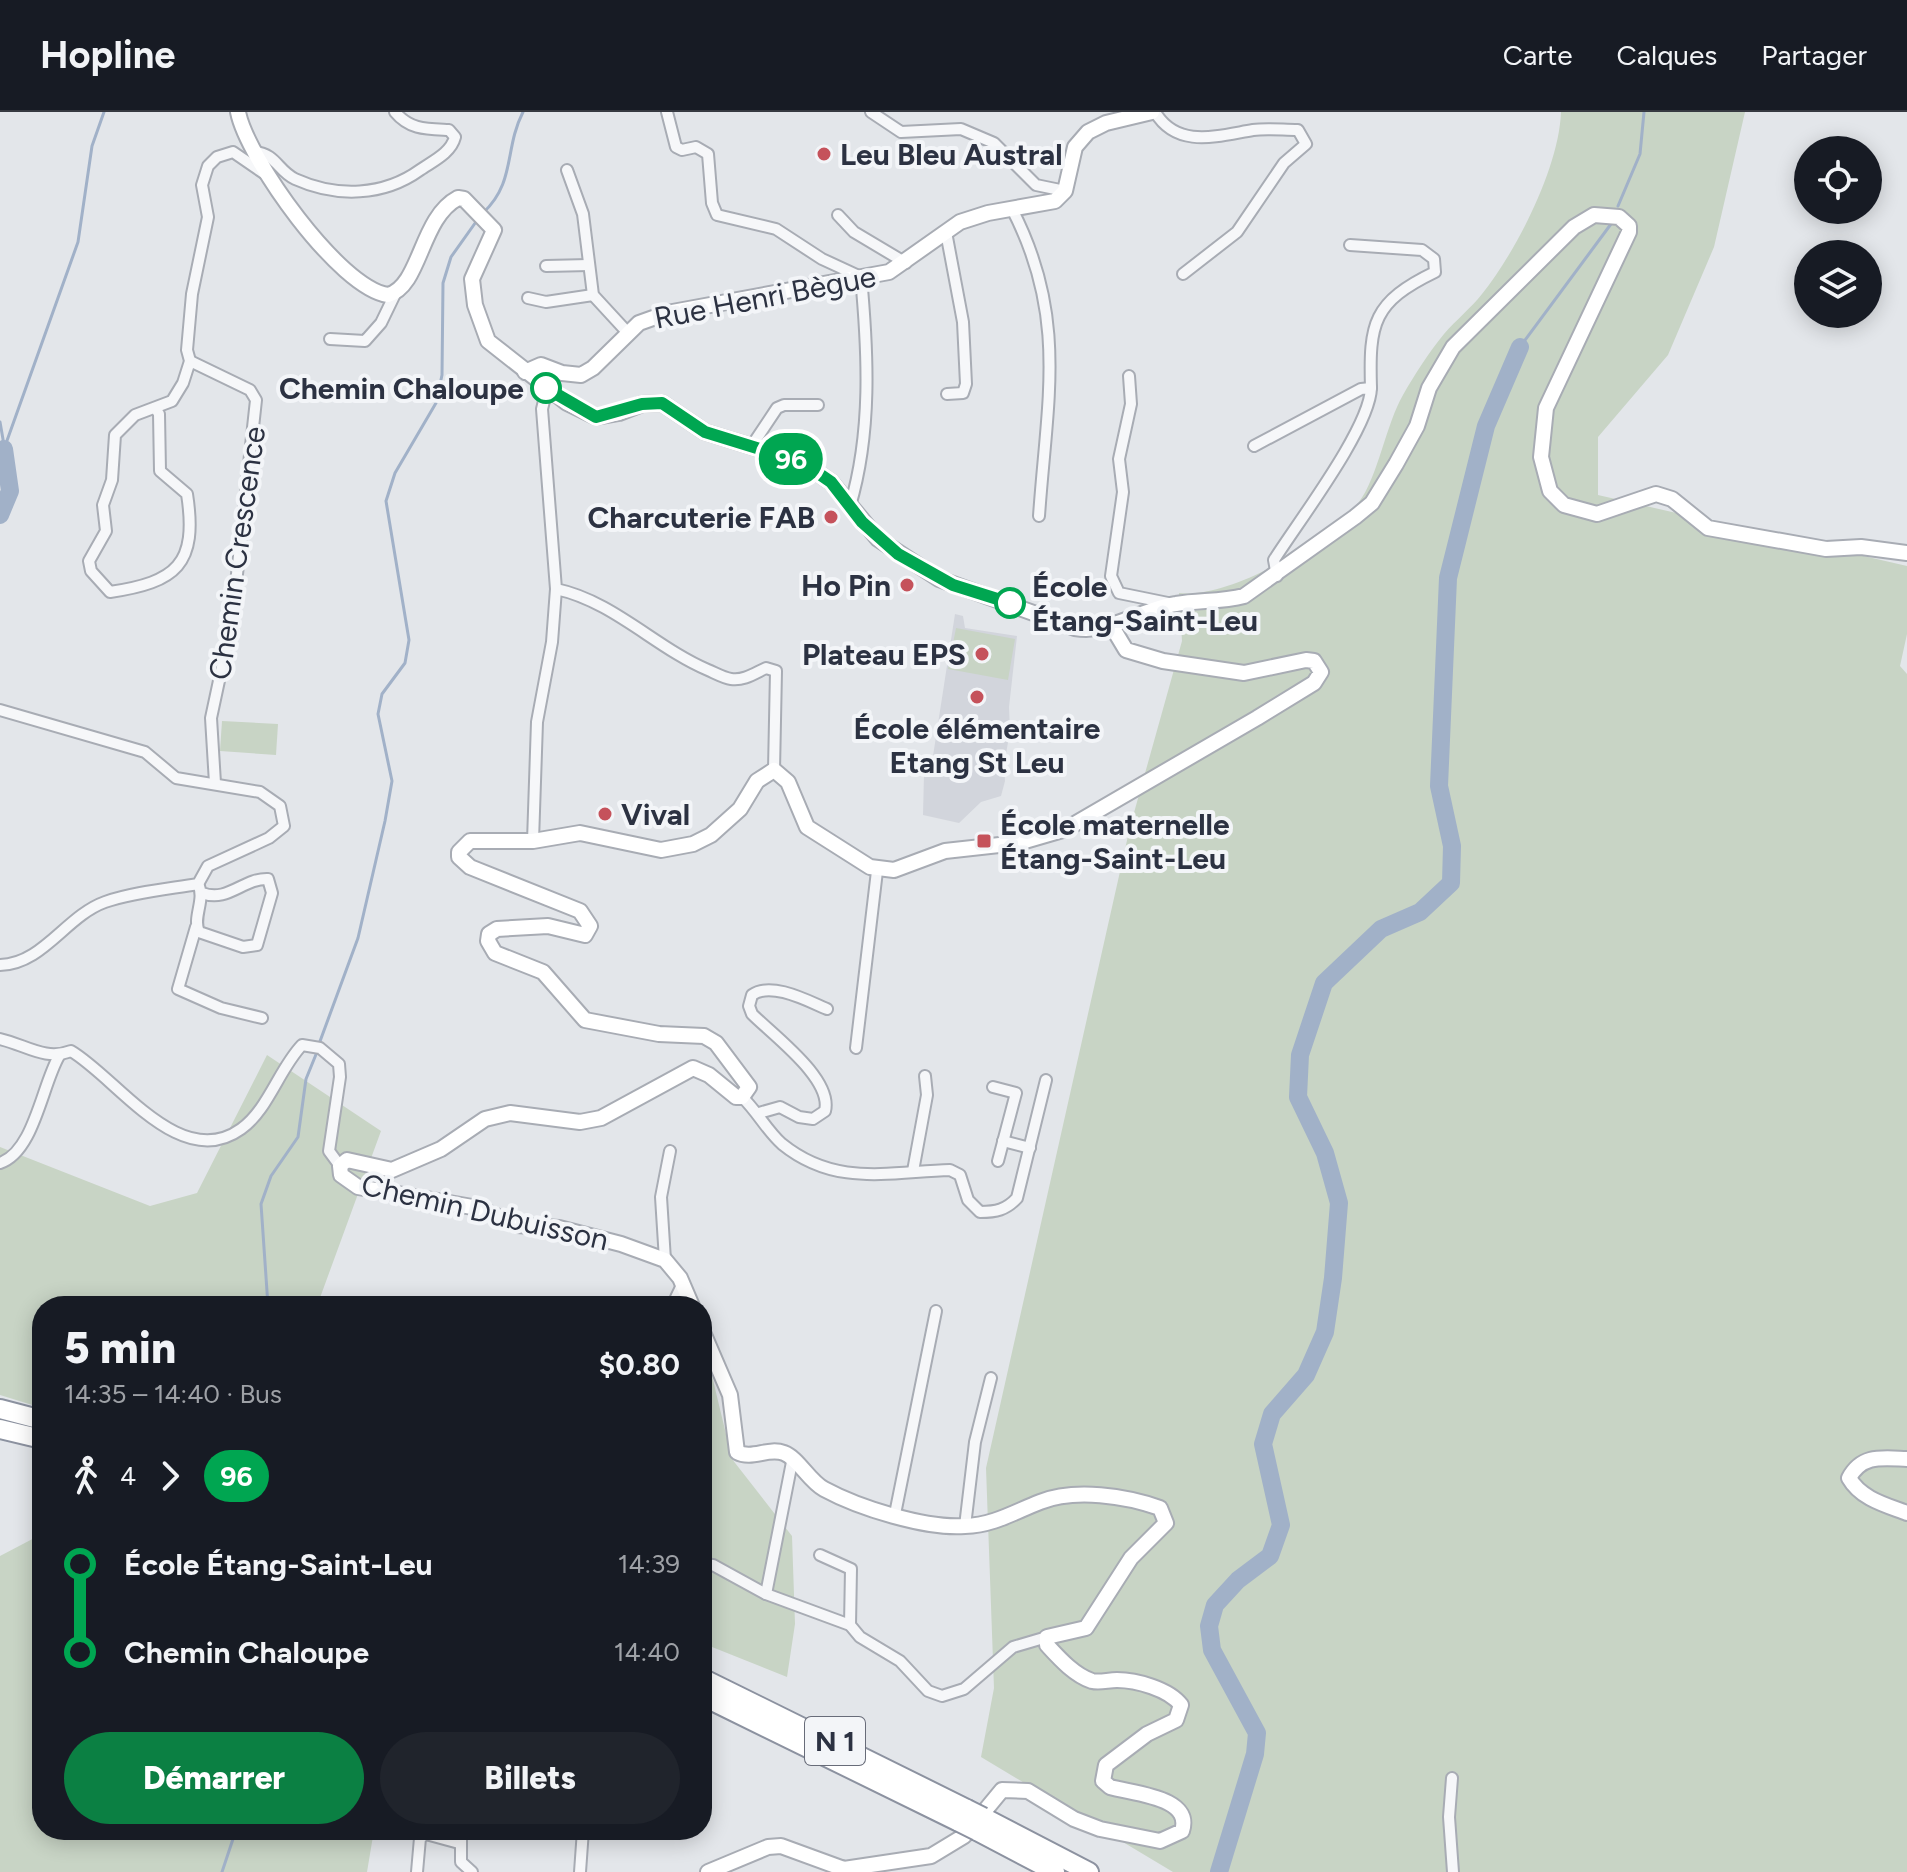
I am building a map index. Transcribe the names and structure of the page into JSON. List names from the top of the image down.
{
  "streets": {
    "highway": ["N 1"],
    "main road": ["Rue Henri Bègue", "Chemin Dubuisson"],
    "street": ["Chemin Crescence"]
  },
  "places": {
    "other": [
      "Leu Bleu Austral",
      "Chemin Chaloupe",
      "Charcuterie FAB",
      "Ho Pin",
      "École Étang-Saint-Leu",
      "Plateau EPS",
      "École élémentaire Etang St Leu",
      "Vival"
    ],
    "transit": ["École maternelle Étang-Saint-Leu"]
  },
  "lines": ["bus line 96"],
  "page": {
    "header": "Hopline",
    "nav": ["Carte", "Calques", "Partager"],
    "on_map": "96",
    "heading": ["5 min", "14:35 – 14:40 · Bus", "$0.80"],
    "legs": ["4", "96"],
    "list": [
      {
        "name": "École Étang-Saint-Leu",
        "value": "14:39"
      },
      {
        "name": "Chemin Chaloupe",
        "value": "14:40"
      }
    ],
    "buttons": ["Démarrer", "Billets"]
  }
}
